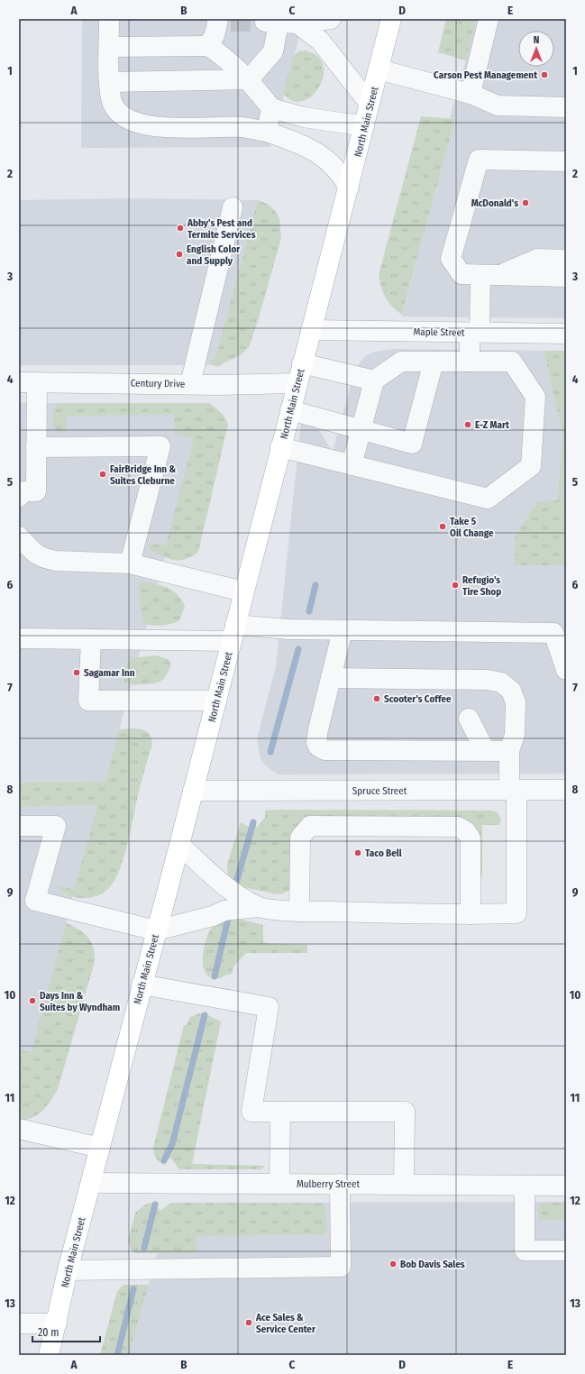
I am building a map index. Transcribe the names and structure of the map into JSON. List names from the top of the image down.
{
  "streets": {
    "main road": ["North Main Street"],
    "street": [
      "Maple Street",
      "Century Drive",
      "Spruce Street",
      "Mulberry Street"
    ]
  },
  "crossings": [
    ["North Main Street", "Maple Street"],
    ["North Main Street", "Century Drive"],
    ["North Main Street", "Spruce Street"],
    ["North Main Street", "Mulberry Street"]
  ],
  "places": [
    "Carson Pest Management",
    "McDonald's",
    "Abby's Pest and Termite Services",
    "English Color and Supply",
    "E-Z Mart",
    "FairBridge Inn & Suites Cleburne",
    "Take 5 Oil Change",
    "Refugio's Tire Shop",
    "Sagamar Inn",
    "Scooter's Coffee",
    "Taco Bell",
    "Days Inn & Suites by Wyndham",
    "Bob Davis Sales",
    "Ace Sales & Service Center"
  ],
  "scale_bar": "20 m",
  "north": "top",
  "grid": {
    "columns": [
      "A",
      "B",
      "C",
      "D",
      "E"
    ],
    "rows": [
      "1",
      "2",
      "3",
      "4",
      "5",
      "6",
      "7",
      "8",
      "9",
      "10",
      "11",
      "12",
      "13"
    ]
  }
}
